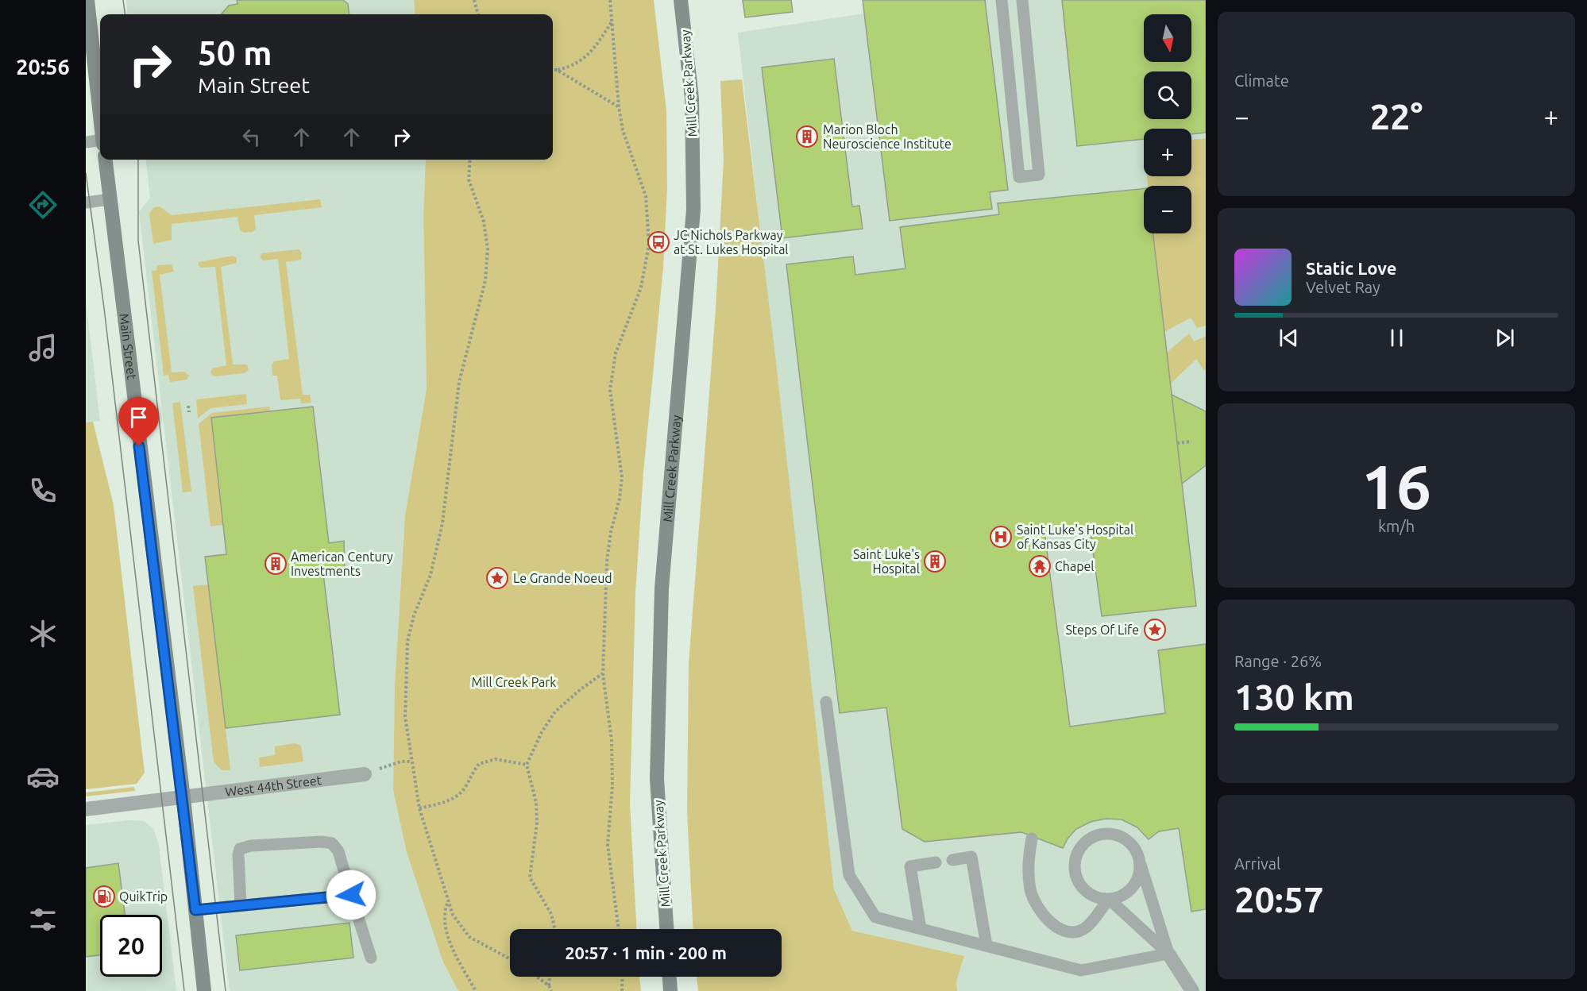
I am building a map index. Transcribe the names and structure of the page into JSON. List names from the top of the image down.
{
  "streets": {
    "main road": ["Mill Creek Parkway", "Main Street"],
    "street": ["West 44th Street"]
  },
  "crossings": [
    ["Main Street", "West 44th Street"]
  ],
  "parks": ["Mill Creek Park"],
  "places": {
    "building": ["Marion Bloch Neuroscience Institute", "Saint Luke's Hospital", "American Century Investments"],
    "bus stop": ["JC Nichols Parkway at St. Lukes Hospital"],
    "hospital": ["Saint Luke's Hospital of Kansas City"],
    "temple": ["Chapel"],
    "place": ["Le Grande Noeud", "Steps Of Life"],
    "fuel station": ["QuikTrip"]
  },
  "north": "bottom",
  "page": {
    "tabs": "20:56",
    "tile": [
      "Climate",
      ["16", "km/h"],
      ["Range · 26%", "130 km"],
      ["Arrival", "20:57"]
    ],
    "map_buttons": ["+", "−"],
    "turn": ["50 m", "Main Street"],
    "heat": ["−", "22°", "+"],
    "song": ["Static Love", "Velvet Ray"],
    "limit": "20",
    "trip": "20:57 · 1 min · 200 m"
  }
}
